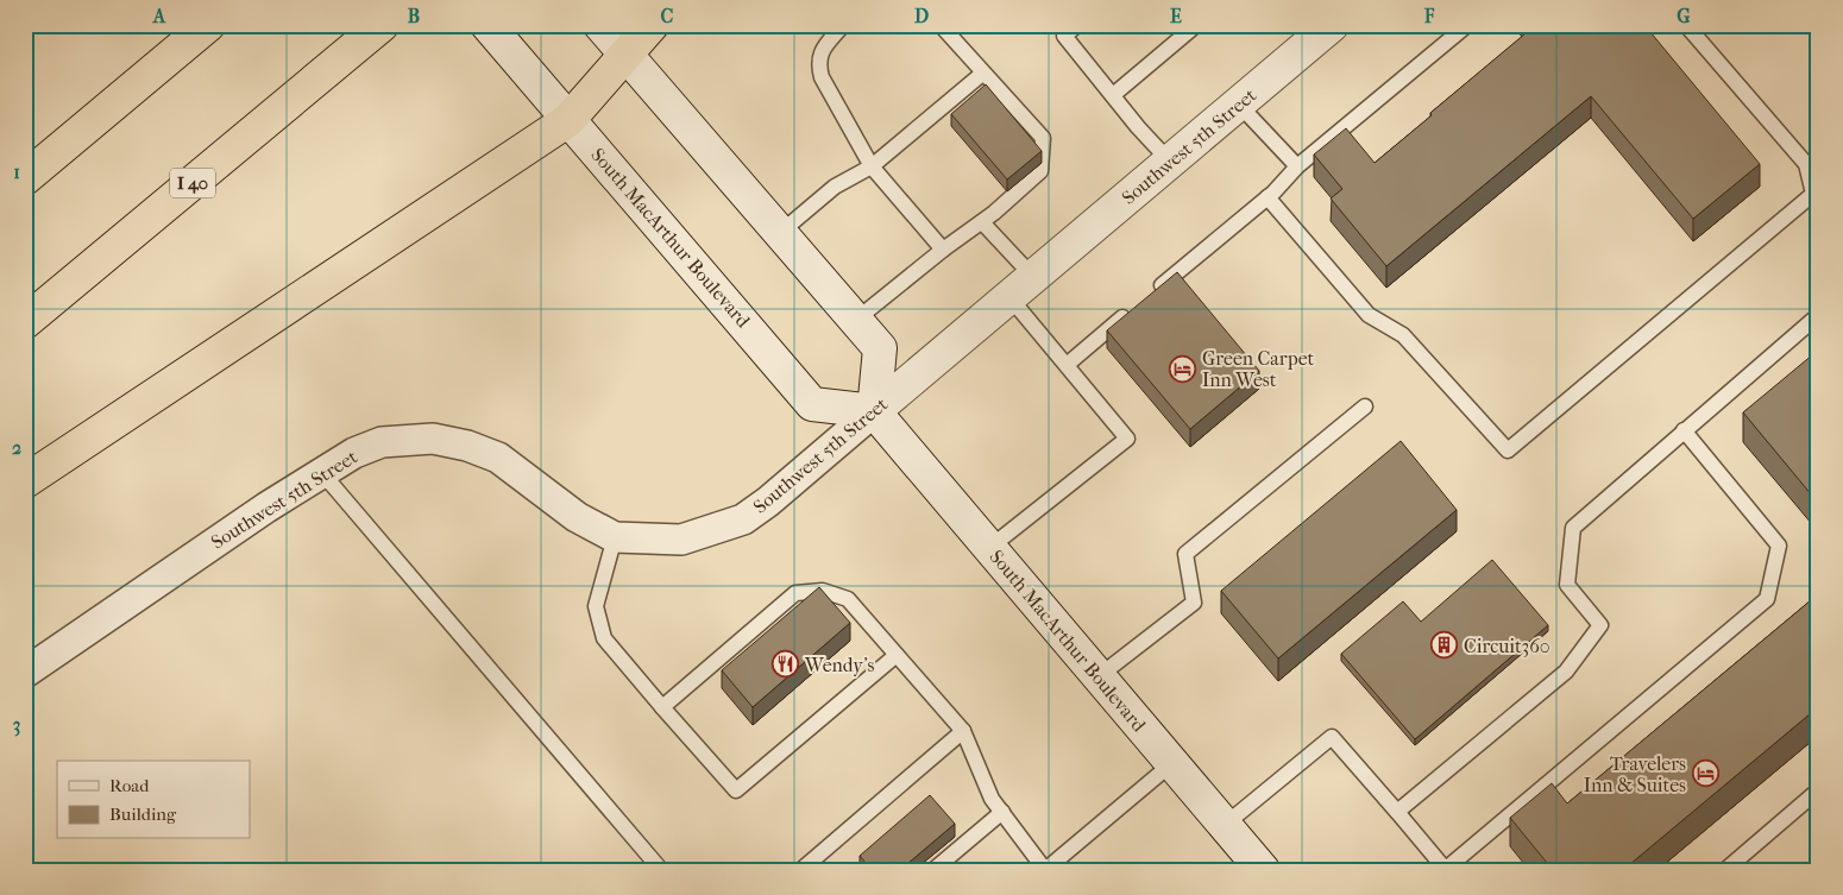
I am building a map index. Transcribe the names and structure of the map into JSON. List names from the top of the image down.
{
  "streets": {
    "highway": ["I 40"],
    "main road": ["Southwest 5th Street", "South MacArthur Boulevard"]
  },
  "crossings": [
    ["Southwest 5th Street", "South MacArthur Boulevard"]
  ],
  "places": {
    "hotel": ["Green Carpet Inn West", "Travelers Inn & Suites"],
    "building": ["Circuit360"],
    "restaurant": ["Wendy's"]
  },
  "legend": ["Road", "Building"],
  "grid": {
    "columns": [
      "A",
      "B",
      "C",
      "D",
      "E",
      "F",
      "G"
    ],
    "rows": ["1", "2", "3"]
  }
}
